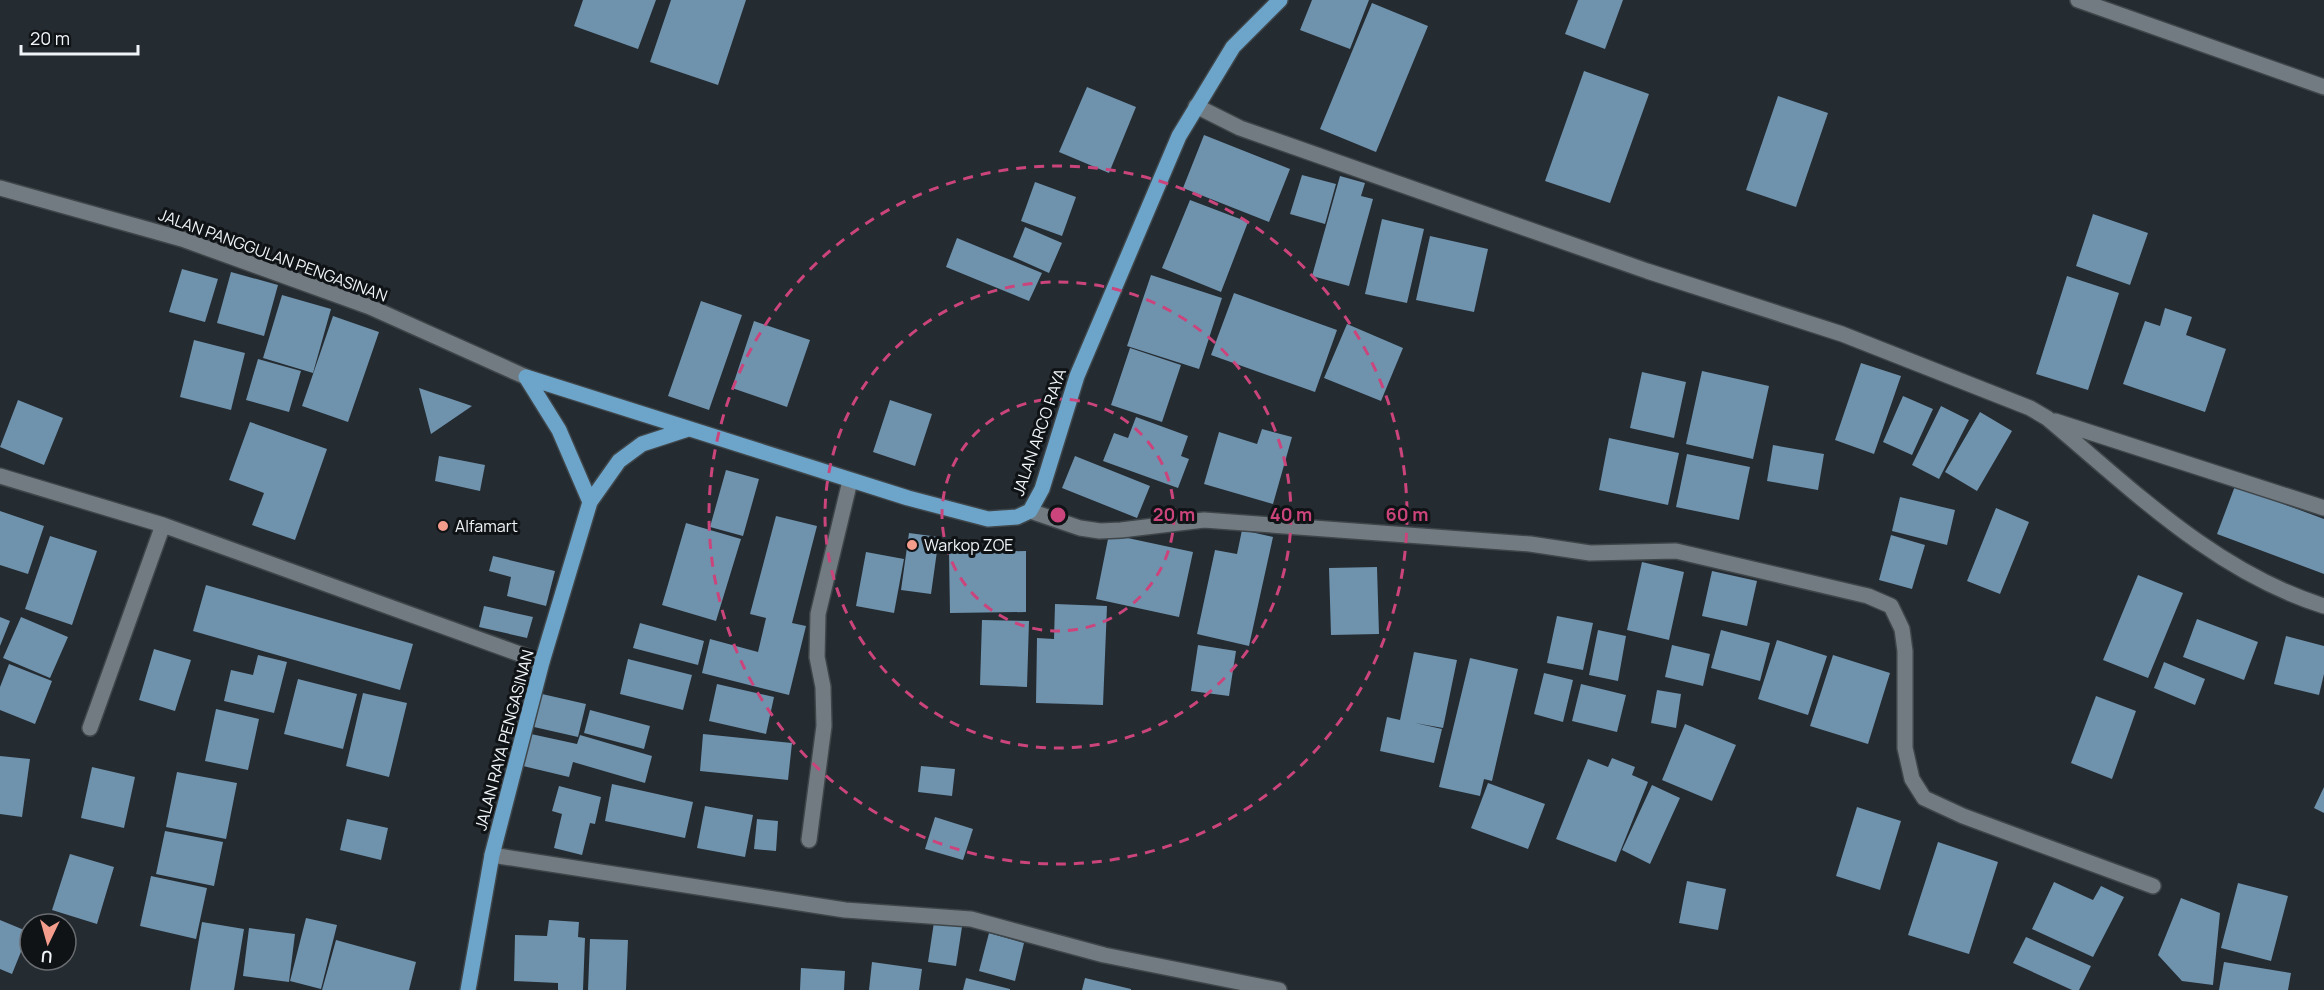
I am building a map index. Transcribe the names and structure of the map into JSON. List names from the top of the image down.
{
  "streets": {
    "main road": ["JALAN ARCO RAYA", "JALAN RAYA PENGASINAN"],
    "street": ["JALAN PANGGULAN PENGASINAN"]
  },
  "crossings": [
    ["JALAN PANGGULAN PENGASINAN", "JALAN ARCO RAYA"],
    ["JALAN ARCO RAYA", "JALAN RAYA PENGASINAN"]
  ],
  "places": ["Alfamart", "Warkop ZOE"],
  "scale_bar": "20 m",
  "north": "bottom",
  "rings": ["20 m", "40 m", "60 m"]
}
